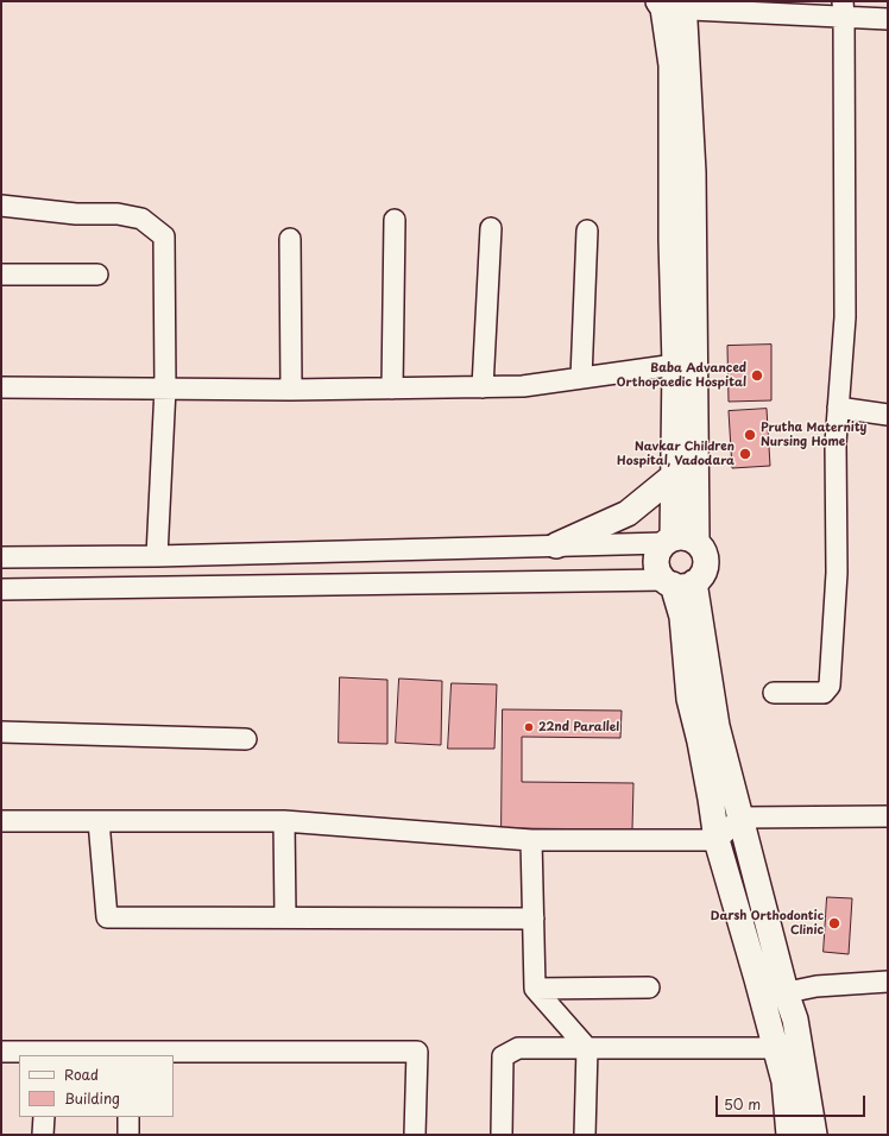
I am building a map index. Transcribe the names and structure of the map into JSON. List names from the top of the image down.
{
  "places": [
    "Baba Advanced Orthopaedic Hospital",
    "Prutha Maternity Nursing Home",
    "Navkar Children Hospital, Vadodara",
    "22nd Parallel",
    "Darsh Orthodontic Clinic"
  ],
  "legend": ["Road", "Building"],
  "scale_bar": "50 m"
}
